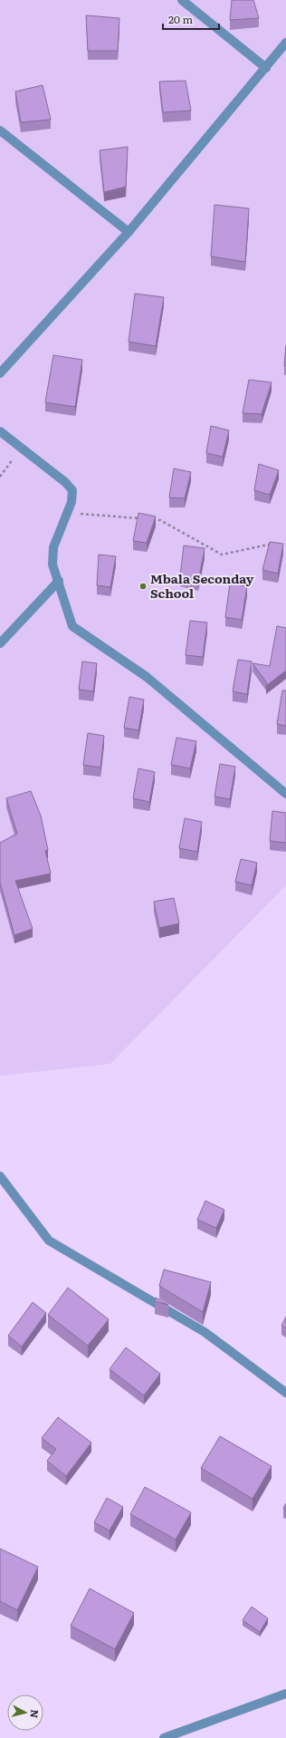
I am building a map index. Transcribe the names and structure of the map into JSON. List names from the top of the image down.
{
  "places": ["Mbala Seconday School"],
  "scale_bar": "20 m",
  "north": "right"
}
